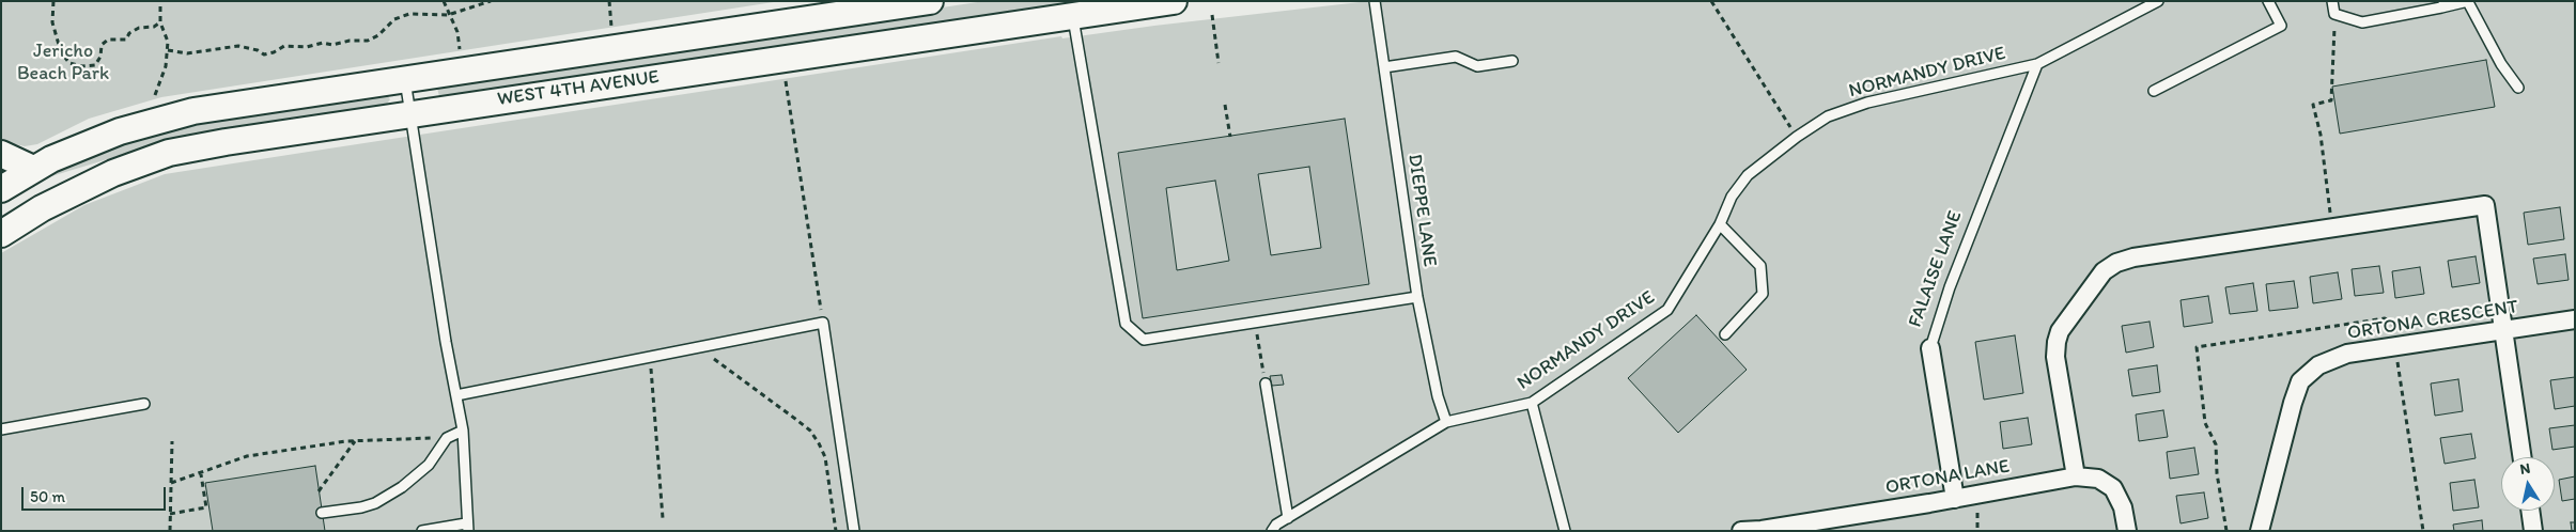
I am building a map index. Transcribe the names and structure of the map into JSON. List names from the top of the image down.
{
  "streets": {
    "main road": ["WEST 4TH AVENUE"],
    "street": ["FALAISE LANE", "ORTONA CRESCENT", "ORTONA LANE"],
    "lane": ["NORMANDY DRIVE", "DIEPPE LANE"]
  },
  "crossings": [
    ["NORMANDY DRIVE", "DIEPPE LANE"],
    ["NORMANDY DRIVE", "FALAISE LANE"],
    ["FALAISE LANE", "ORTONA LANE"]
  ],
  "parks": ["Jericho Beach Park"],
  "scale_bar": "50 m",
  "north": "top"
}
